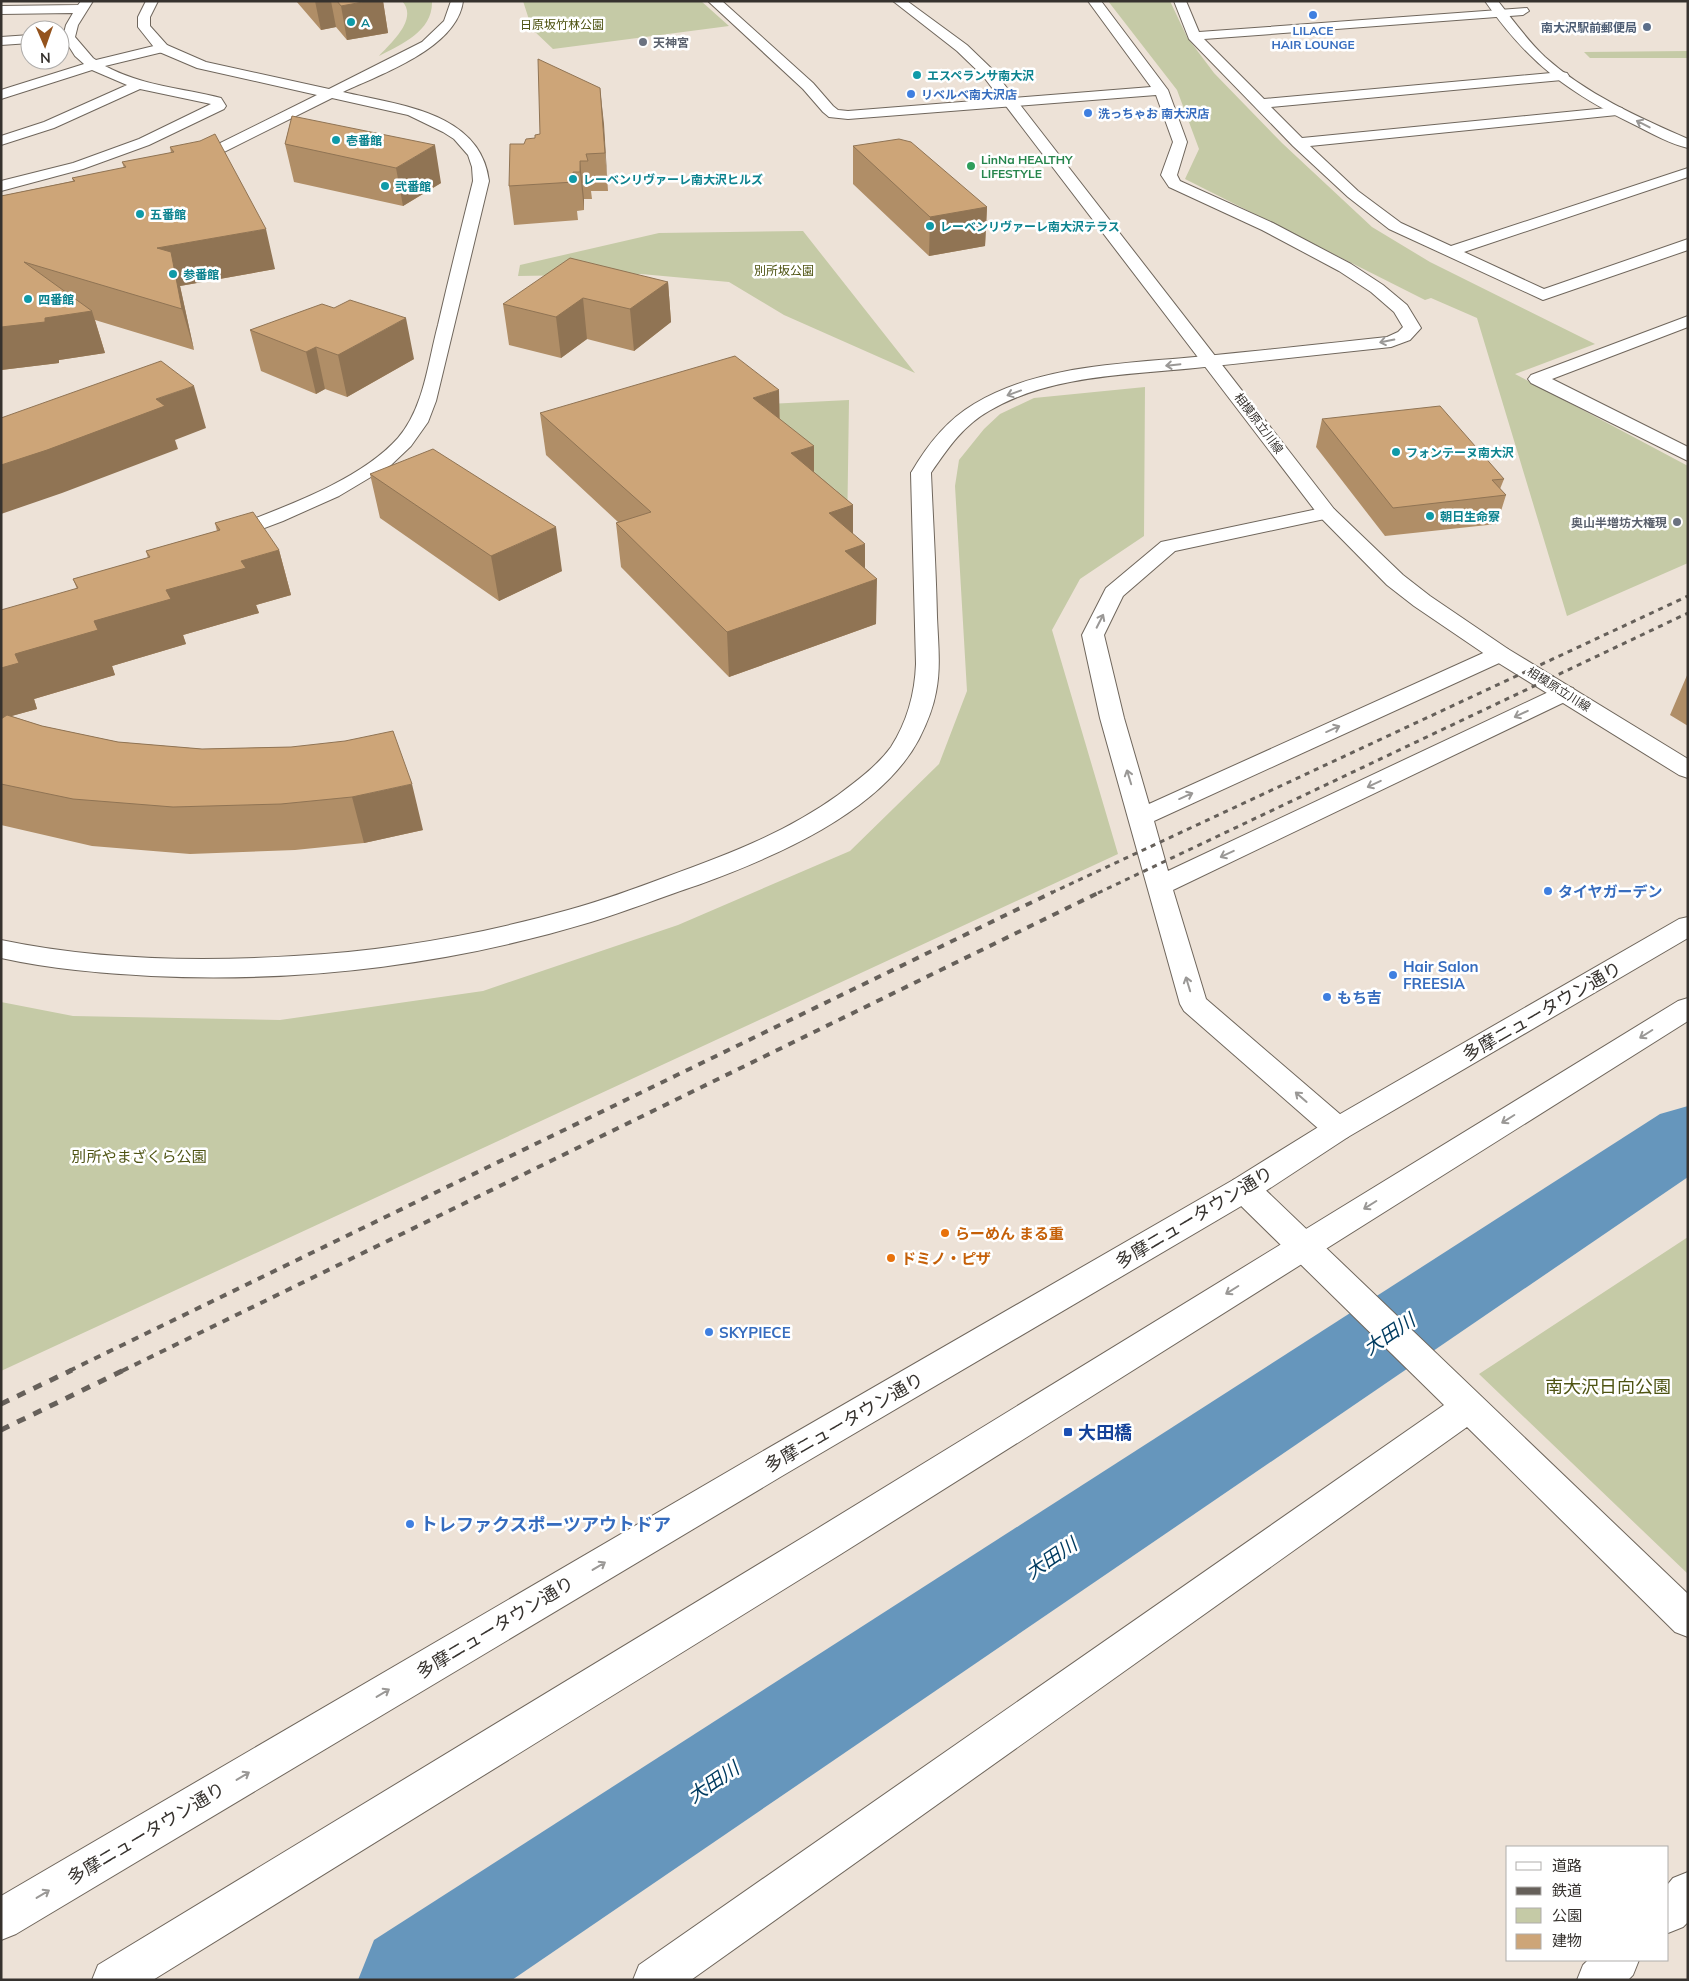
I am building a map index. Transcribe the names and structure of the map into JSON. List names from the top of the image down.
{
  "streets": {
    "street": ["相模原立川線", "多摩ニュータウン通り"]
  },
  "water": ["大田川"],
  "parks": [
    "日原坂竹林公園",
    "別所坂公園",
    "別所やまざくら公園",
    "南大沢日向公園"
  ],
  "places": {
    "other": [
      "LILACE HAIR LOUNGE",
      "A",
      "南大沢駅前郵便局",
      "天神宮",
      "エスペランサ南大沢",
      "リベルベ南大沢店",
      "洗っちゃお 南大沢店",
      "壱番館",
      "LinNa HEALTHY LIFESTYLE",
      "レーベンリヴァーレ南大沢ヒルズ",
      "弐番館",
      "五番館",
      "レーベンリヴァーレ南大沢テラス",
      "参番館",
      "四番館",
      "フォンテーヌ南大沢",
      "朝日生命寮",
      "奥山半増坊大権現",
      "タイヤガーデン",
      "Hair Salon FREESIA",
      "もち吉",
      "らーめん まる重",
      "ドミノ・ピザ",
      "SKYPIECE",
      "トレファクスポーツアウトドア"
    ],
    "transit": ["大田橋"]
  },
  "legend": [
    "道路",
    "鉄道",
    "公園",
    "建物"
  ],
  "north": "bottom"
}
